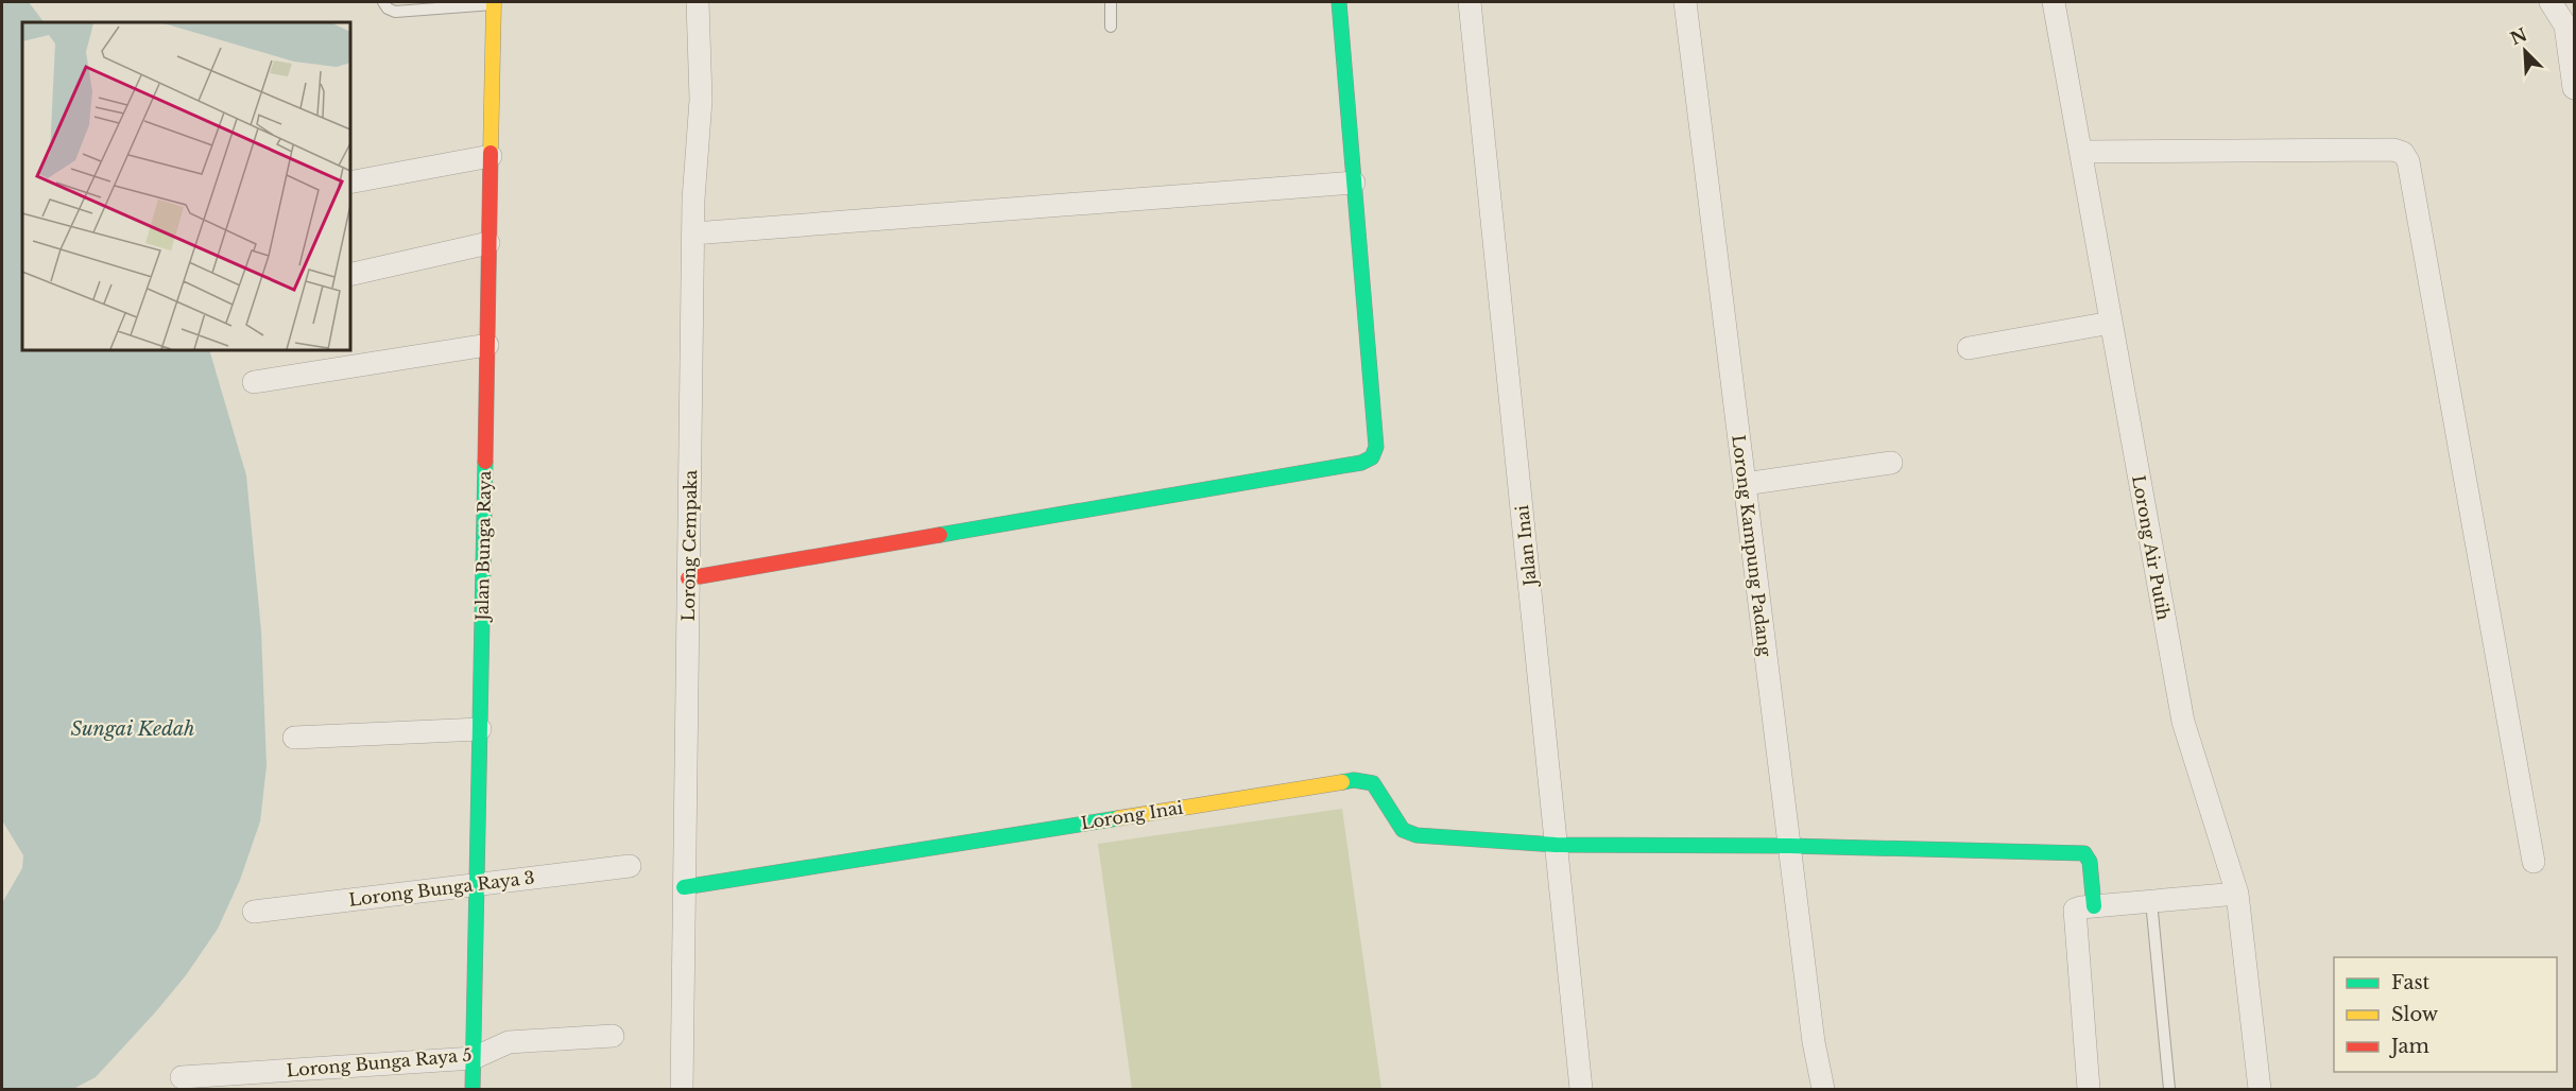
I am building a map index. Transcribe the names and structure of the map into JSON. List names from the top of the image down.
{
  "streets": {
    "street": [
      "Jalan Bunga Raya",
      "Lorong Cempaka",
      "Jalan Inai",
      "Lorong Kampung Padang",
      "Lorong Air Putih",
      "Lorong Inai",
      "Lorong Bunga Raya 3",
      "Lorong Bunga Raya 5"
    ]
  },
  "crossings": [
    ["Jalan Bunga Raya", "Lorong Bunga Raya 3"],
    ["Jalan Bunga Raya", "Lorong Bunga Raya 5"],
    ["Lorong Cempaka", "Lorong Inai"],
    ["Jalan Inai", "Lorong Inai"]
  ],
  "water": ["Sungai Kedah"],
  "legend": ["Fast", "Slow", "Jam"],
  "north": "top left"
}
